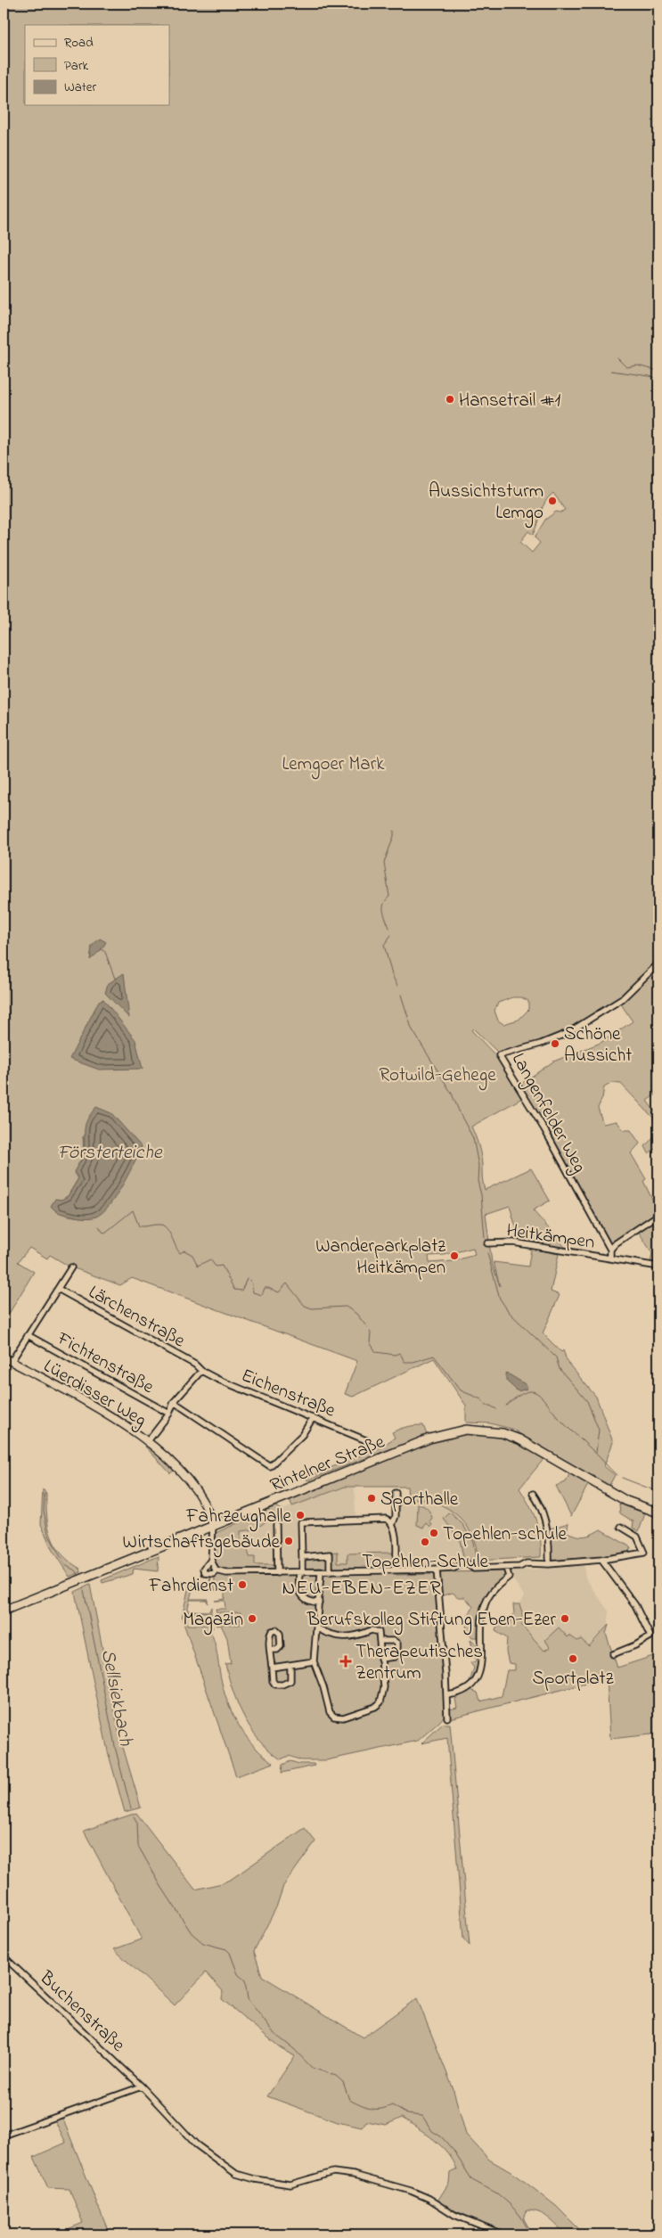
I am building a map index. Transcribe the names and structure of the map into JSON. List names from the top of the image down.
{
  "streets": {
    "main road": ["Lüerdisser Weg", "Rintelner Straße"],
    "street": [
      "Langenfelder Weg",
      "Heitkämpen",
      "Lärchenstraße",
      "Fichtenstraße",
      "Eichenstraße",
      "Buchenstraße"
    ]
  },
  "crossings": [
    ["Langenfelder Weg", "Heitkämpen"],
    ["Lärchenstraße", "Eichenstraße"],
    ["Lüerdisser Weg", "Rintelner Straße"]
  ],
  "districts": ["NEU-EBEN-EZER"],
  "water": ["Försterteiche", "Sellsiekbach"],
  "parks": ["Lemgoer Mark", "Rotwild-Gehege"],
  "places": {
    "other": [
      "Hansetrail #1",
      "Aussichtsturm Lemgo",
      "Schöne Aussicht",
      "Wanderparkplatz Heitkämpen",
      "Sporthalle",
      "Fahrzeughalle",
      "Topehlen-schule",
      "Wirtschaftsgebäude",
      "Topehlen-Schule",
      "Fahrdienst",
      "Magazin",
      "Berufskolleg Stiftung Eben-Ezer",
      "Sportplatz"
    ],
    "health": ["Therapeutisches Zentrum"]
  },
  "legend": ["Road", "Park", "Water"]
}
